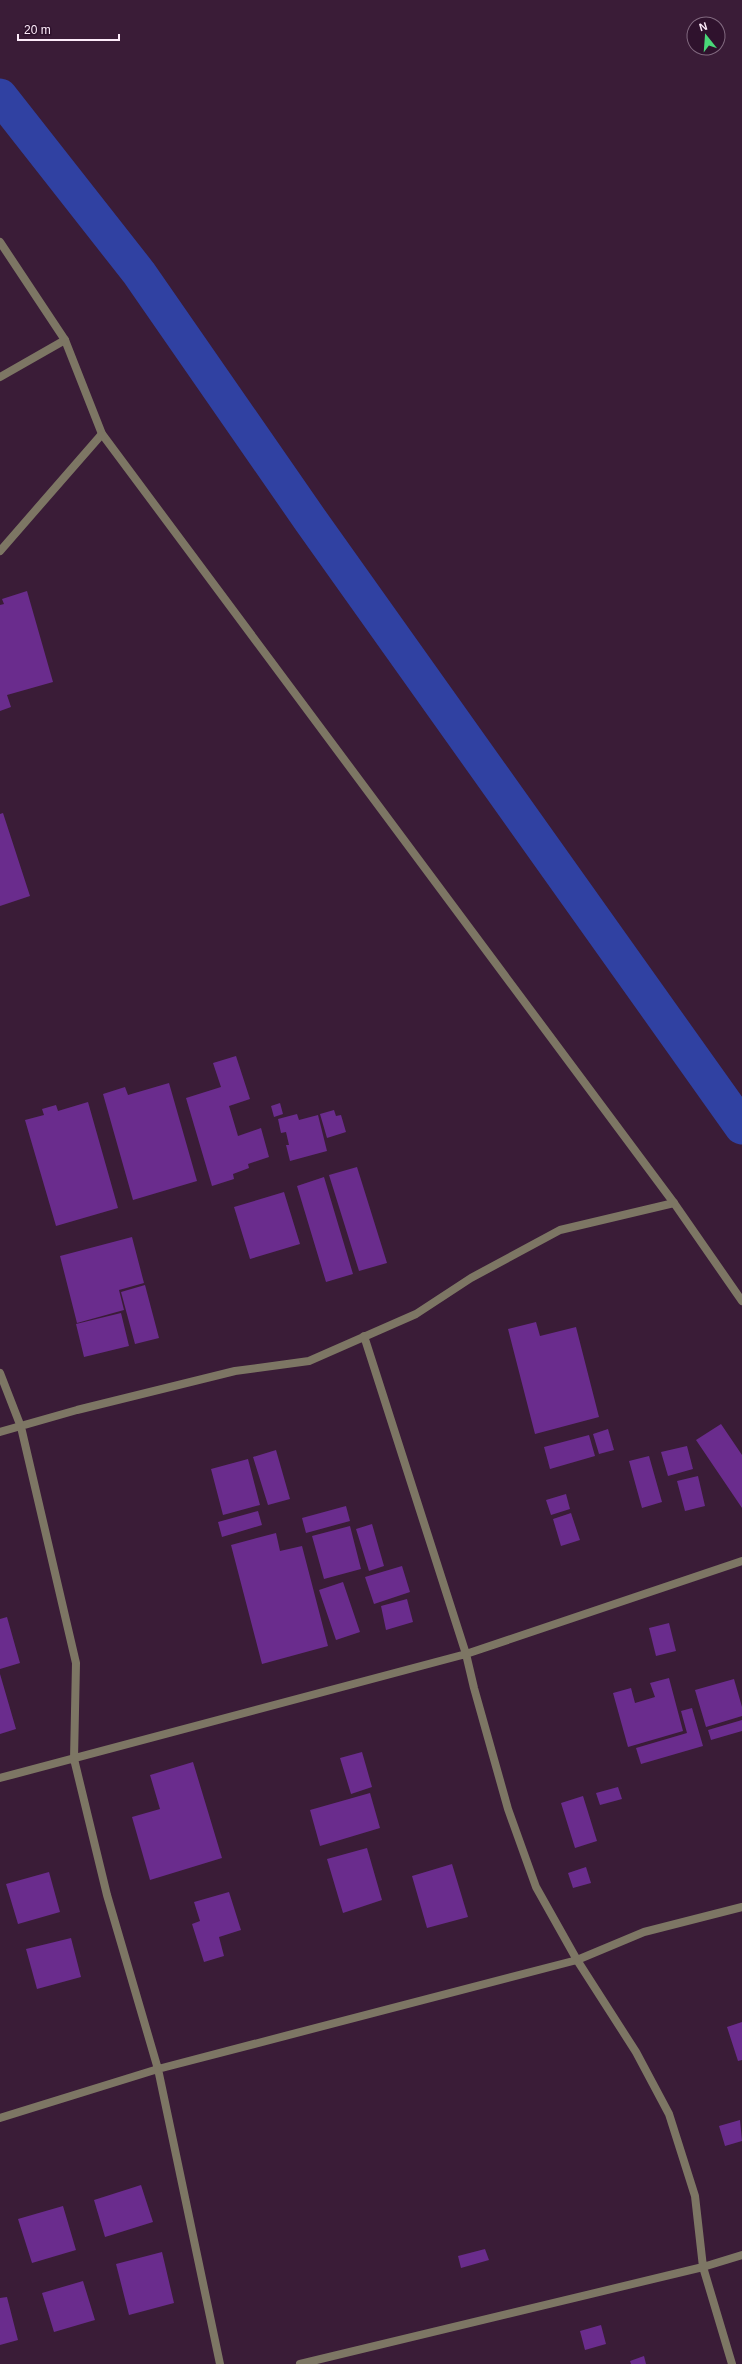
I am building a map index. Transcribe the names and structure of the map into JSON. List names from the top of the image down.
{
  "scale_bar": "20 m",
  "north": "top"
}
